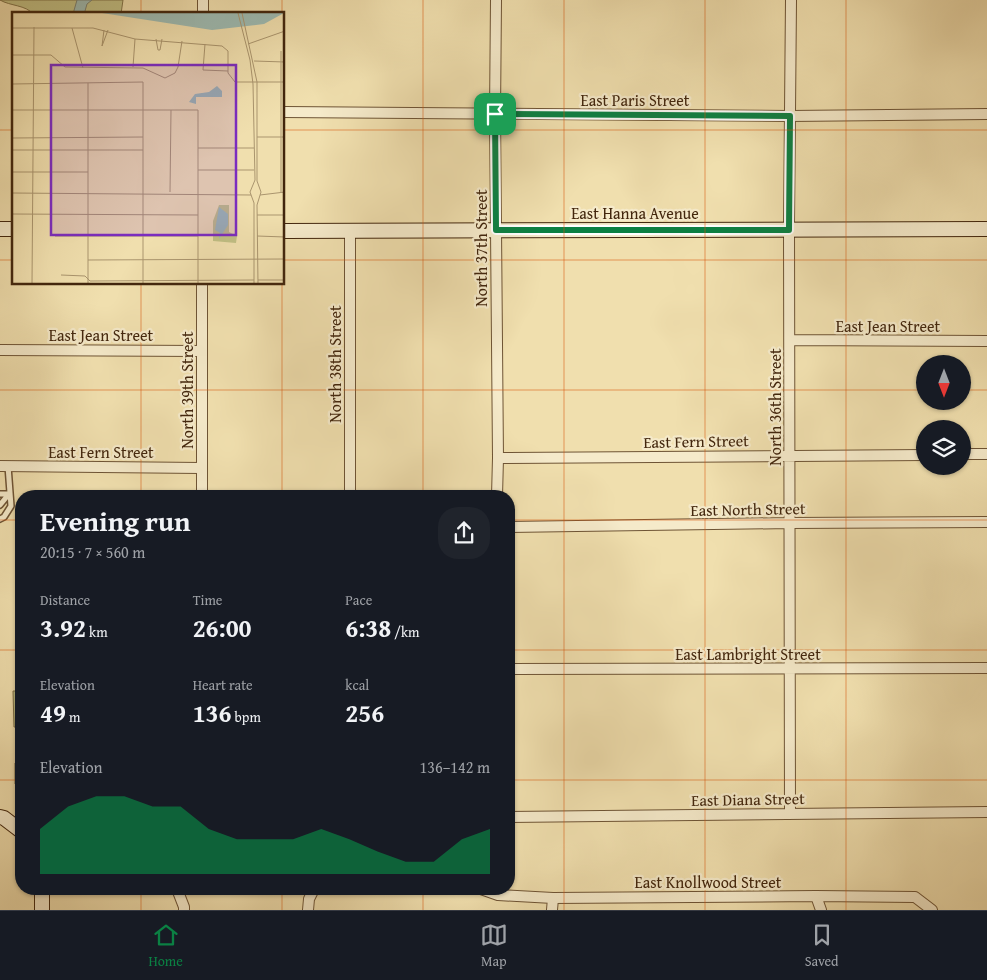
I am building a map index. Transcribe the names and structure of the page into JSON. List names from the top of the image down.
{
  "streets": {
    "street": [
      "East Paris Street",
      "East Hanna Avenue",
      "North 37th Street",
      "East Jean Street",
      "North 38th Street",
      "North 39th Street",
      "North 36th Street",
      "East Fern Street",
      "East North Street",
      "East Lambright Street",
      "East Diana Street",
      "East Knollwood Street"
    ]
  },
  "crossings": [
    ["East Paris Street", "North 37th Street"],
    ["East Paris Street", "North 36th Street"],
    ["East Hanna Avenue", "North 37th Street"],
    ["East Hanna Avenue", "North 38th Street"],
    ["East Hanna Avenue", "North 36th Street"],
    ["North 37th Street", "East Fern Street"],
    ["East Jean Street", "North 39th Street"],
    ["East Jean Street", "North 36th Street"],
    ["North 39th Street", "East Fern Street"],
    ["North 36th Street", "East Fern Street"],
    ["North 36th Street", "East North Street"],
    ["North 36th Street", "East Lambright Street"],
    ["North 36th Street", "East Diana Street"]
  ],
  "north": "bottom",
  "page": {
    "heading": ["Evening run", "20:15 · 7 × 560 m"],
    "stats": [
      ["Distance", "3.92 km"],
      ["Time", "26:00"],
      ["Pace", "6:38 /km"],
      ["Elevation", "49 m"],
      ["Heart rate", "136 bpm"],
      ["kcal", "256"]
    ],
    "chart": ["Elevation", "136–142 m"],
    "tabs": ["Home", "Map", "Saved"]
  }
}
